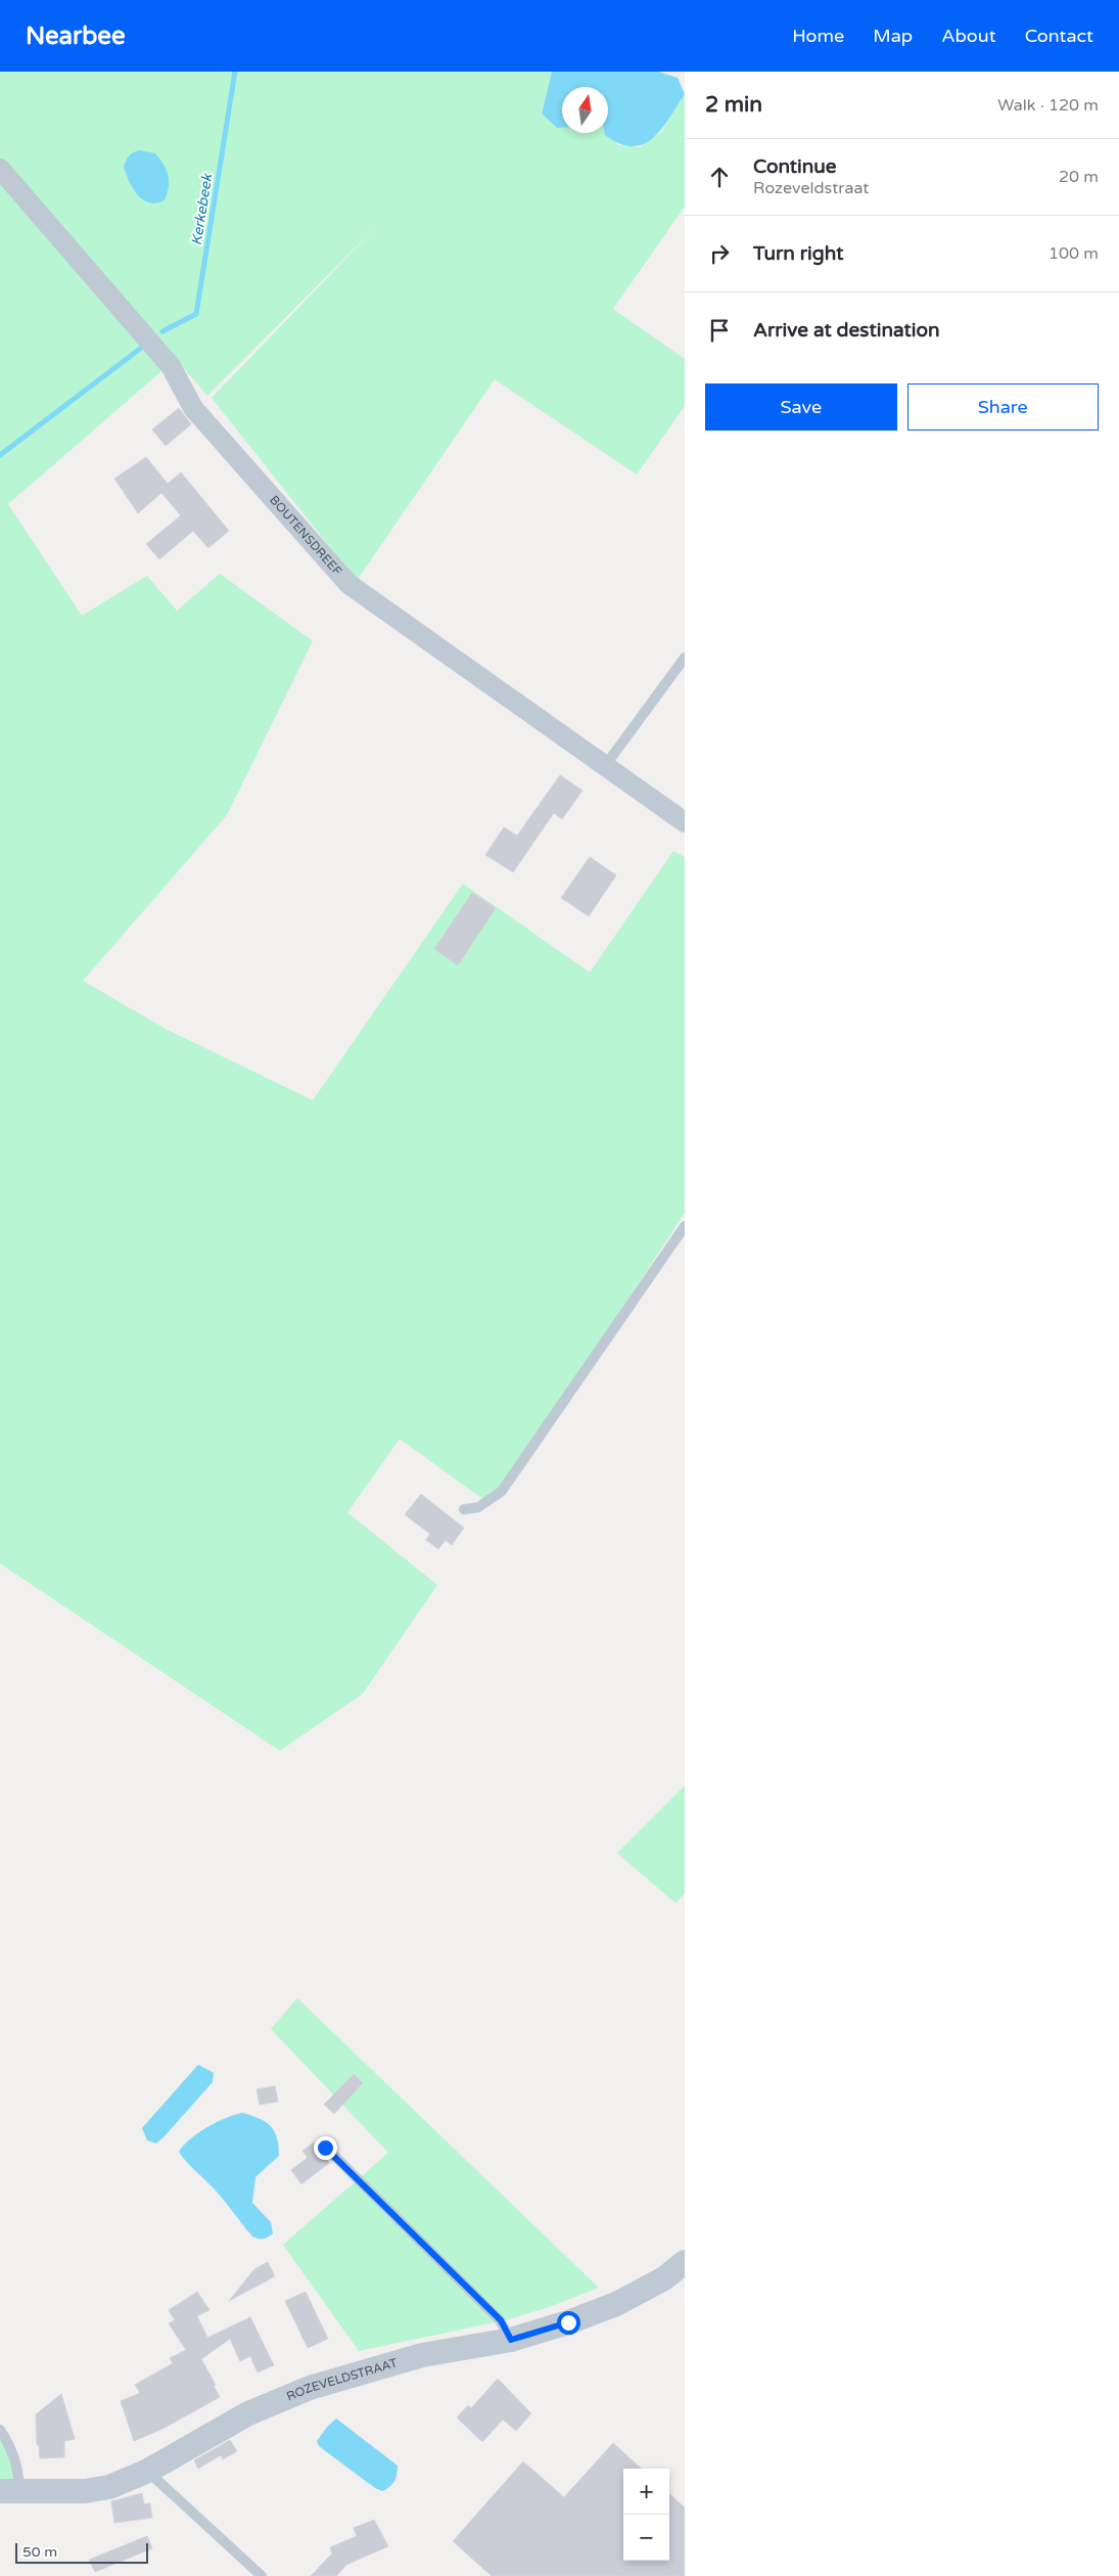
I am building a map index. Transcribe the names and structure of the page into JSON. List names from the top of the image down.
{
  "streets": {
    "street": ["BOUTENSDREEF", "ROZEVELDSTRAAT"]
  },
  "water": ["Kerkebeek"],
  "scale_bar": "50 m",
  "north": "top",
  "page": {
    "header": "Nearbee",
    "nav": [
      "Home",
      "Map",
      "About",
      "Contact"
    ],
    "heading": ["2 min", "Walk · 120 m"],
    "list": [
      ["Continue", "Rozeveldstraat", "20 m"],
      ["Turn right", "100 m"],
      "Arrive at destination"
    ],
    "buttons": ["Save", "Share"],
    "map_buttons": ["+", "−"],
    "scale": "50 m"
  }
}
